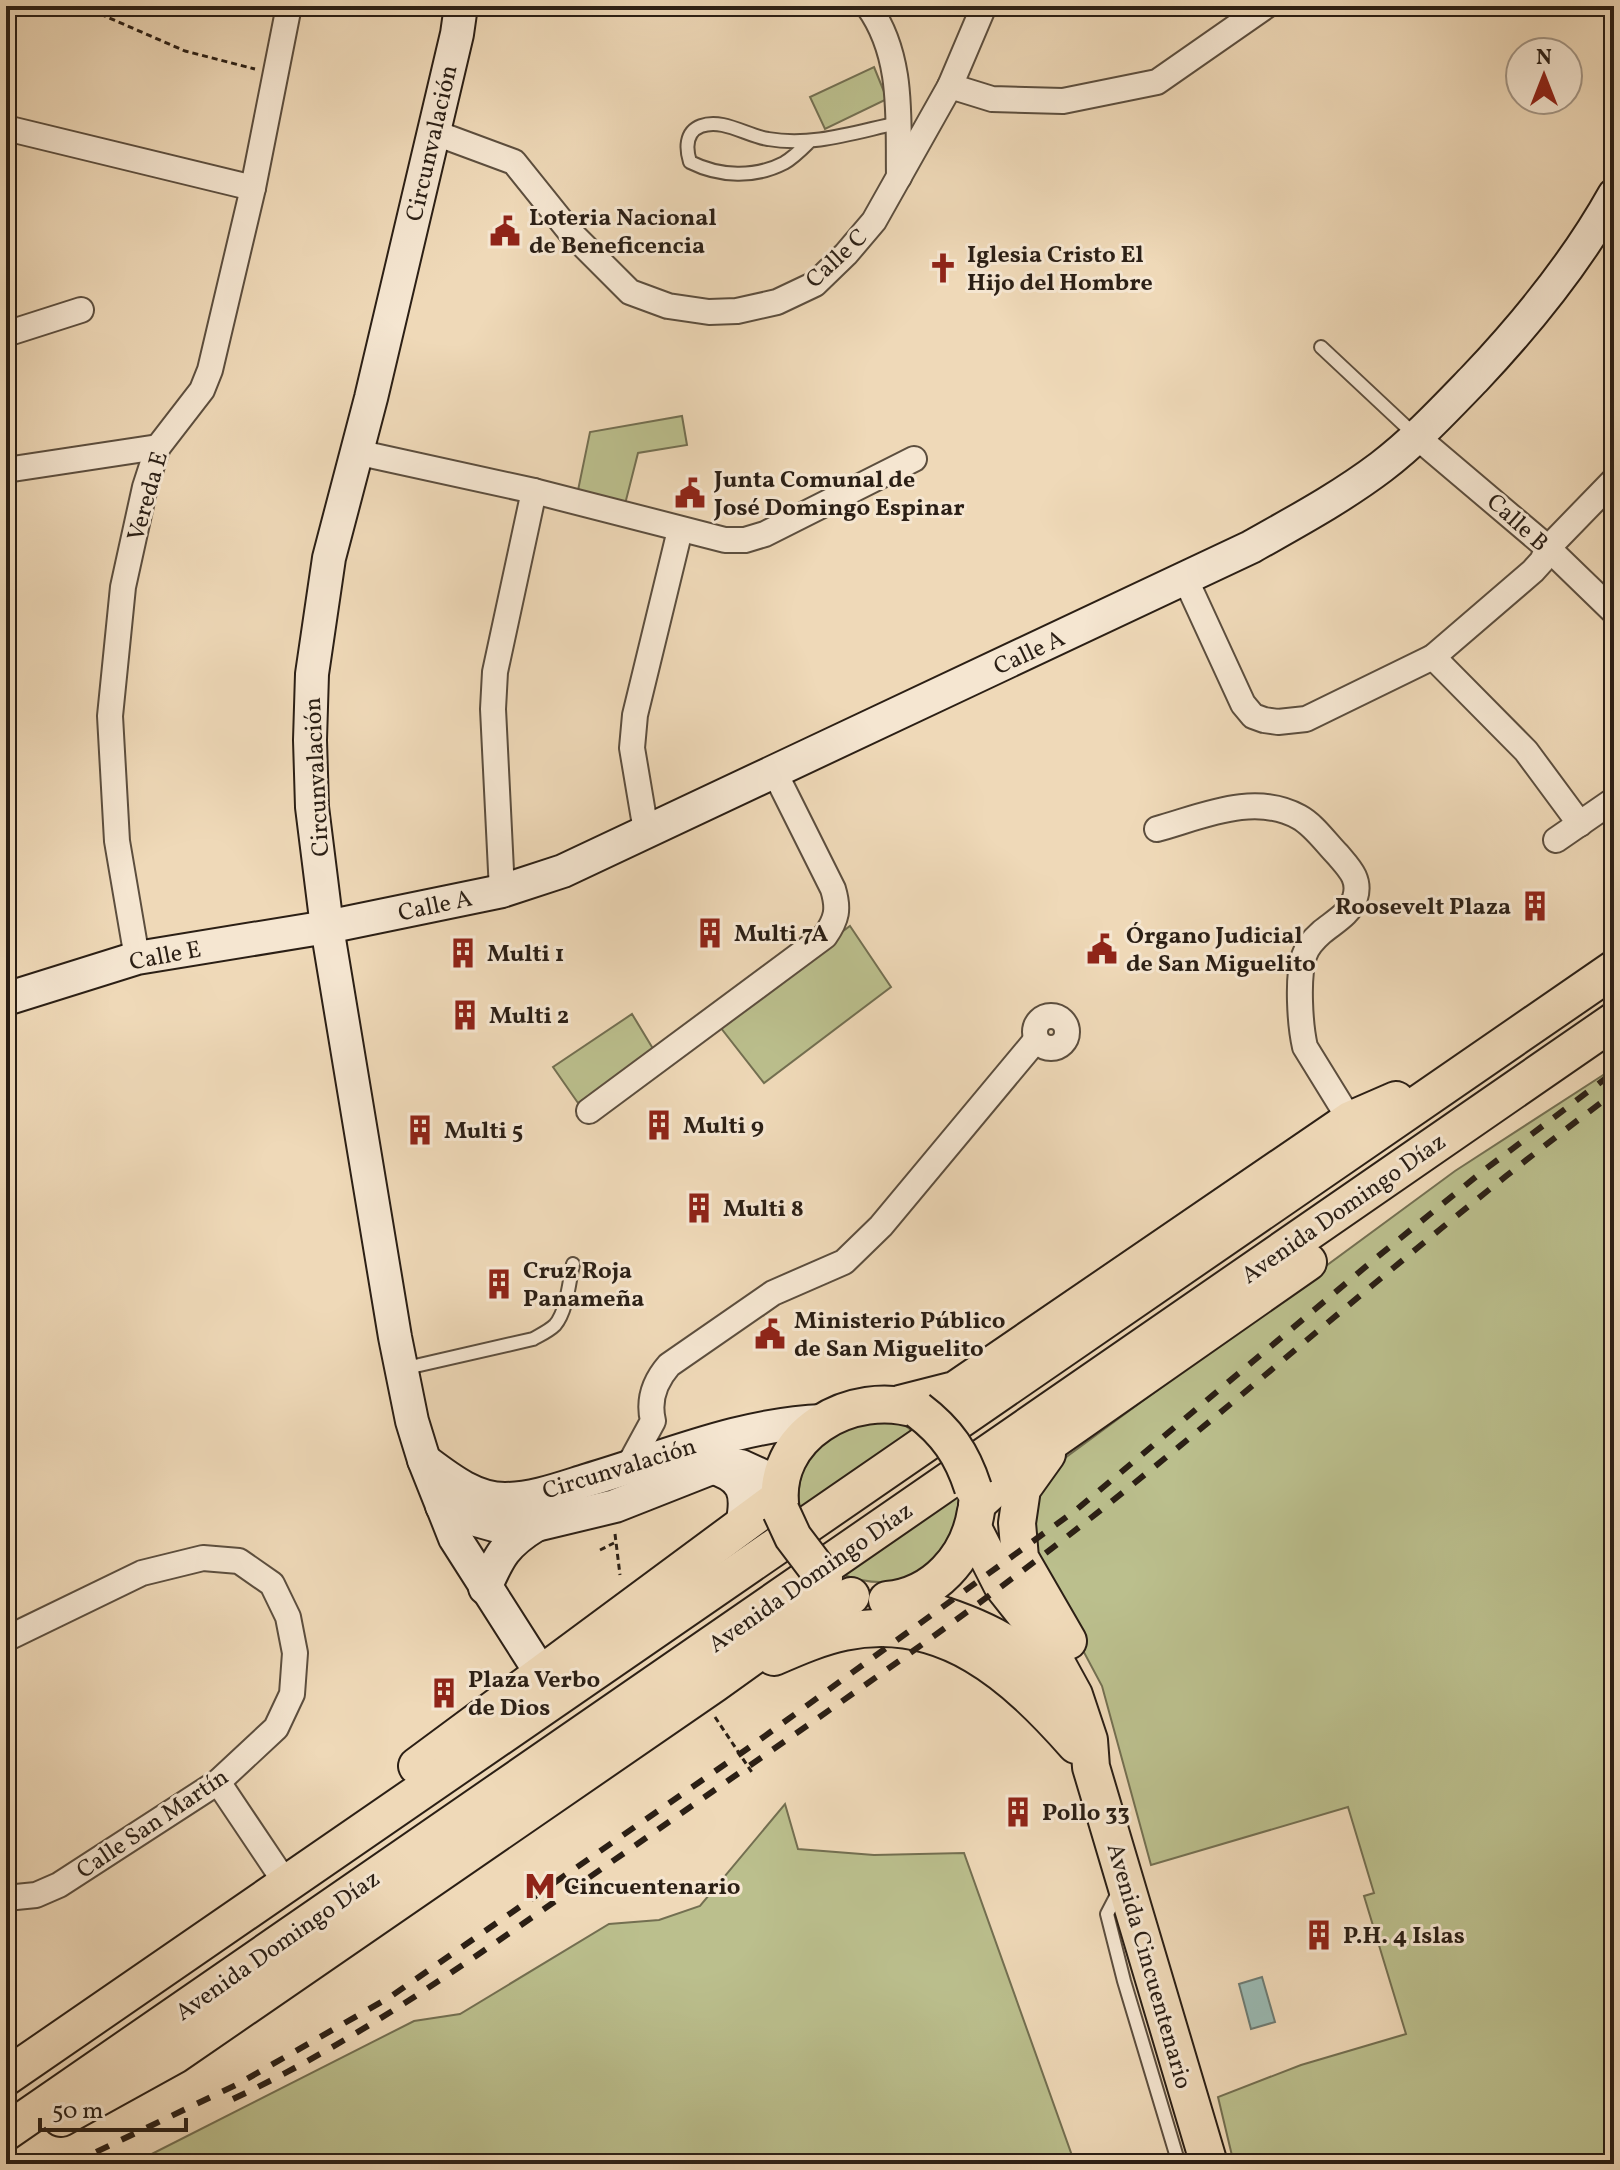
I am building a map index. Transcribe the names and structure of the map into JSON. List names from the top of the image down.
{
  "streets": {
    "main road": [
      "Circunvalación",
      "Calle A",
      "Calle E",
      "Avenida Domingo Díaz",
      "Avenida Cincuentenario"
    ],
    "street": [
      "Calle C",
      "Vereda E",
      "Calle B",
      "Calle San Martín"
    ]
  },
  "crossings": [
    ["Circunvalación", "Calle C"],
    ["Circunvalación", "Calle A"],
    ["Circunvalación", "Calle E"],
    ["Circunvalación", "Avenida Cincuentenario"],
    ["Vereda E", "Calle E"],
    ["Calle B", "Calle A"],
    ["Calle A", "Calle E"]
  ],
  "places": {
    "public building": [
      "Loteria Nacional de Beneficencia",
      "Junta Comunal de José Domingo Espinar",
      "Órgano Judicial de San Miguelito",
      "Ministerio Público de San Miguelito"
    ],
    "church": ["Iglesia Cristo El Hijo del Hombre"],
    "building": [
      "Roosevelt Plaza",
      "Multi 7A",
      "Multi 1",
      "Multi 2",
      "Multi 9",
      "Multi 5",
      "Multi 8",
      "Cruz Roja Panameña",
      "Plaza Verbo de Dios",
      "Pollo 33",
      "P.H. 4 Islas"
    ],
    "metro station": ["Cincuentenario"]
  },
  "scale_bar": "50 m",
  "north": "top"
}
